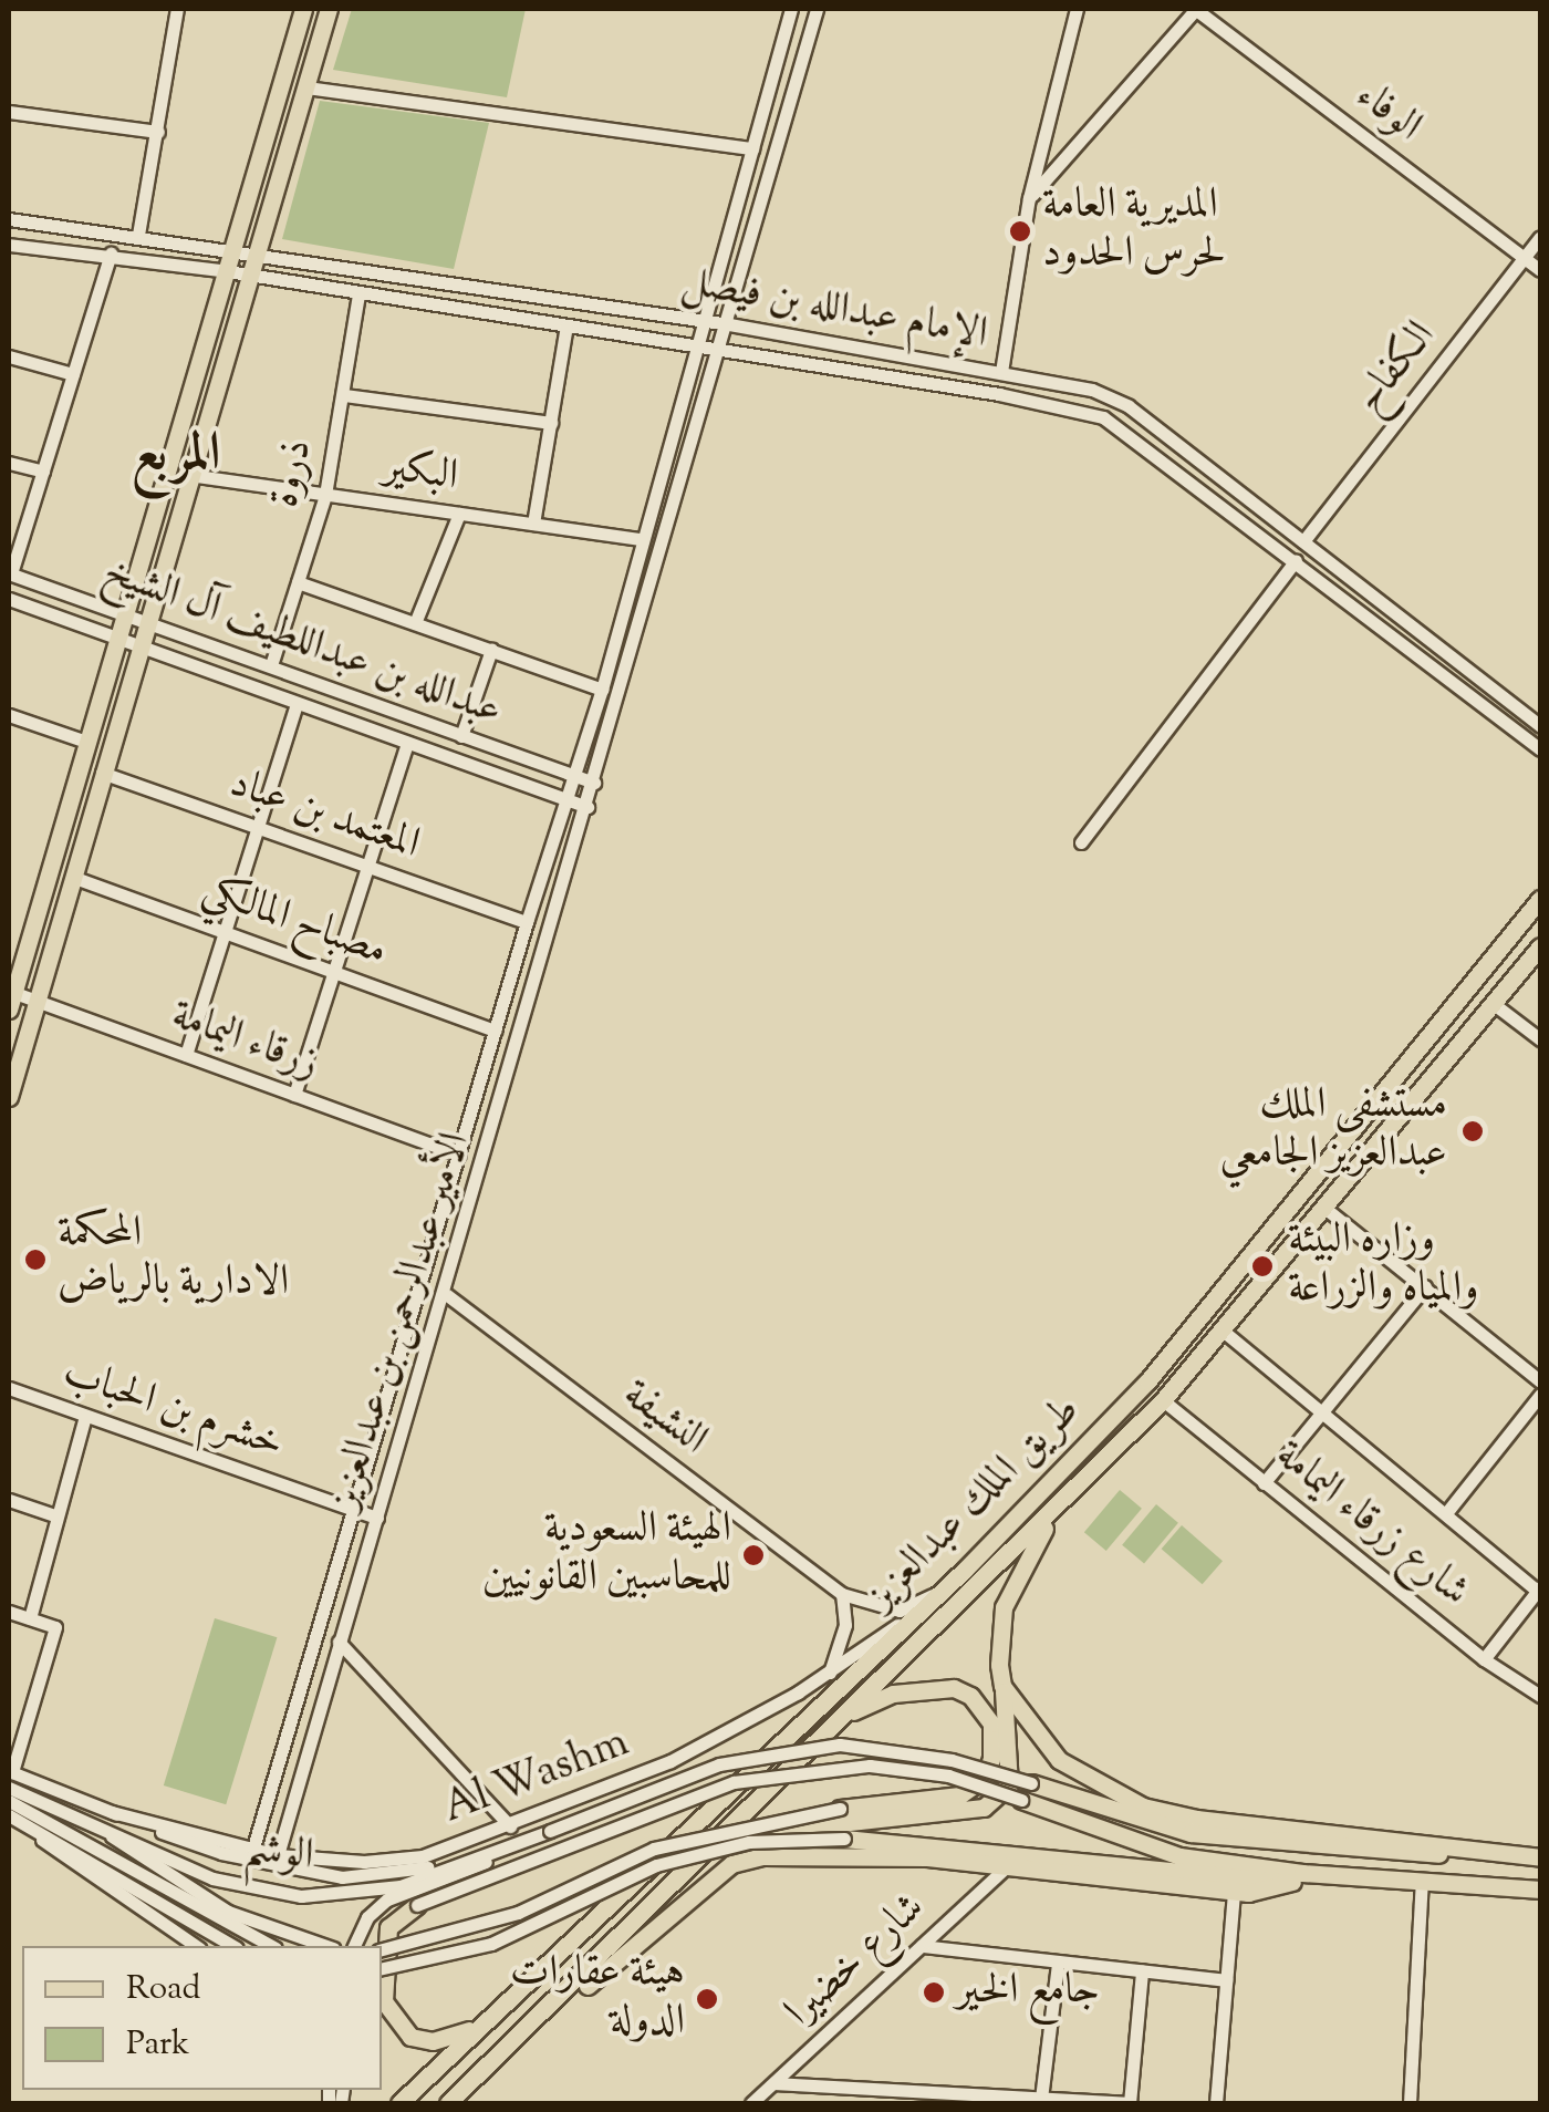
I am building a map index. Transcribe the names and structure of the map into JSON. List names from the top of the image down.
{
  "streets": {
    "main road": ["طريق الملك عبدالعزيز"],
    "street": [
      "الوفاء",
      "الإمام عبدالله بن فيصل",
      "الكفاح",
      "ذروة",
      "البكير",
      "عبدالله بن عبداللطيف آل الشيخ",
      "المعتمد بن عباد",
      "مصباح المالكي",
      "زرقاء اليمامة",
      "الأمير عبدالرحمن بن عبدالعزيز",
      "خشرم بن الحباب",
      "النشيفة",
      "شارع زرقاء اليمامة",
      "Al Washm",
      "الوشم",
      "شارع خضيرا"
    ]
  },
  "crossings": [
    ["الوفاء", "الكفاح"],
    ["الإمام عبدالله بن فيصل", "الكفاح"],
    ["الإمام عبدالله بن فيصل", "ذروة"],
    ["ذروة", "البكير"],
    ["ذروة", "عبدالله بن عبداللطيف آل الشيخ"],
    ["عبدالله بن عبداللطيف آل الشيخ", "الأمير عبدالرحمن بن عبدالعزيز"],
    ["المعتمد بن عباد", "الأمير عبدالرحمن بن عبدالعزيز"],
    ["مصباح المالكي", "الأمير عبدالرحمن بن عبدالعزيز"],
    ["زرقاء اليمامة", "الأمير عبدالرحمن بن عبدالعزيز"],
    ["الأمير عبدالرحمن بن عبدالعزيز", "خشرم بن الحباب"],
    ["الأمير عبدالرحمن بن عبدالعزيز", "النشيفة"],
    ["الأمير عبدالرحمن بن عبدالعزيز", "Al Washm"],
    ["طريق الملك عبدالعزيز", "شارع زرقاء اليمامة"],
    ["طريق الملك عبدالعزيز", "Al Washm"],
    ["Al Washm", "الوشم"]
  ],
  "districts": ["المربع"],
  "places": [
    "المديرية العامة لحرس الحدود",
    "مستشفى الملك عبدالعزيز الجامعي",
    "المحكمة الادارية بالرياض",
    "وزاره البيئة والمياه والزراعة",
    "الهيئة السعودية للمحاسبين القانونيين",
    "جامع الخير",
    "هيئة عقارات الدولة"
  ],
  "legend": ["Road", "Park"]
}
